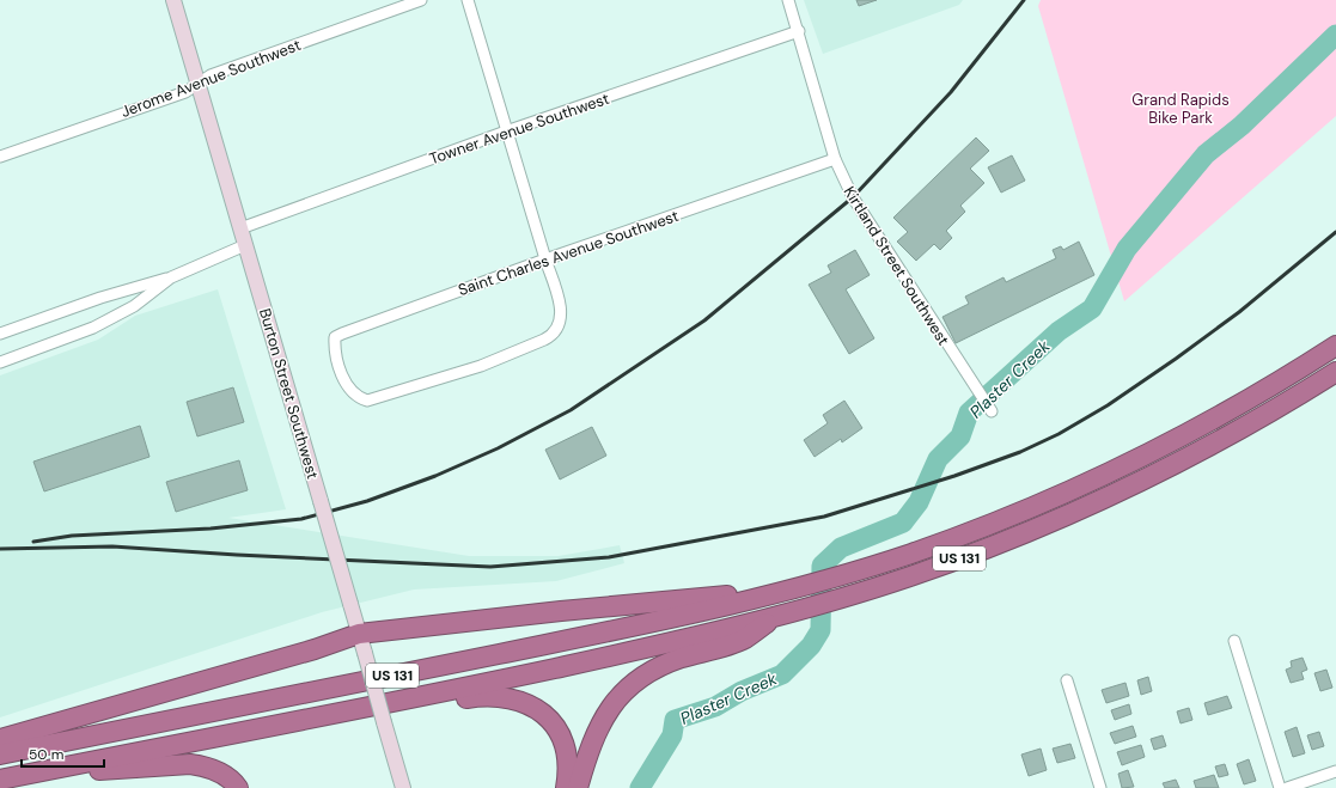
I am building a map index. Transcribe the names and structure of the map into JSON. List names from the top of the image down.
{
  "streets": {
    "highway": ["US 131"],
    "main road": ["Burton Street Southwest"],
    "street": [
      "Jerome Avenue Southwest",
      "Towner Avenue Southwest",
      "Saint Charles Avenue Southwest",
      "Kirtland Street Southwest"
    ]
  },
  "crossings": [
    ["Jerome Avenue Southwest", "Burton Street Southwest"],
    ["Towner Avenue Southwest", "Kirtland Street Southwest"],
    ["Towner Avenue Southwest", "Burton Street Southwest"],
    ["Saint Charles Avenue Southwest", "Kirtland Street Southwest"]
  ],
  "water": ["Plaster Creek"],
  "parks": ["Grand Rapids Bike Park"],
  "scale_bar": "50 m"
}
